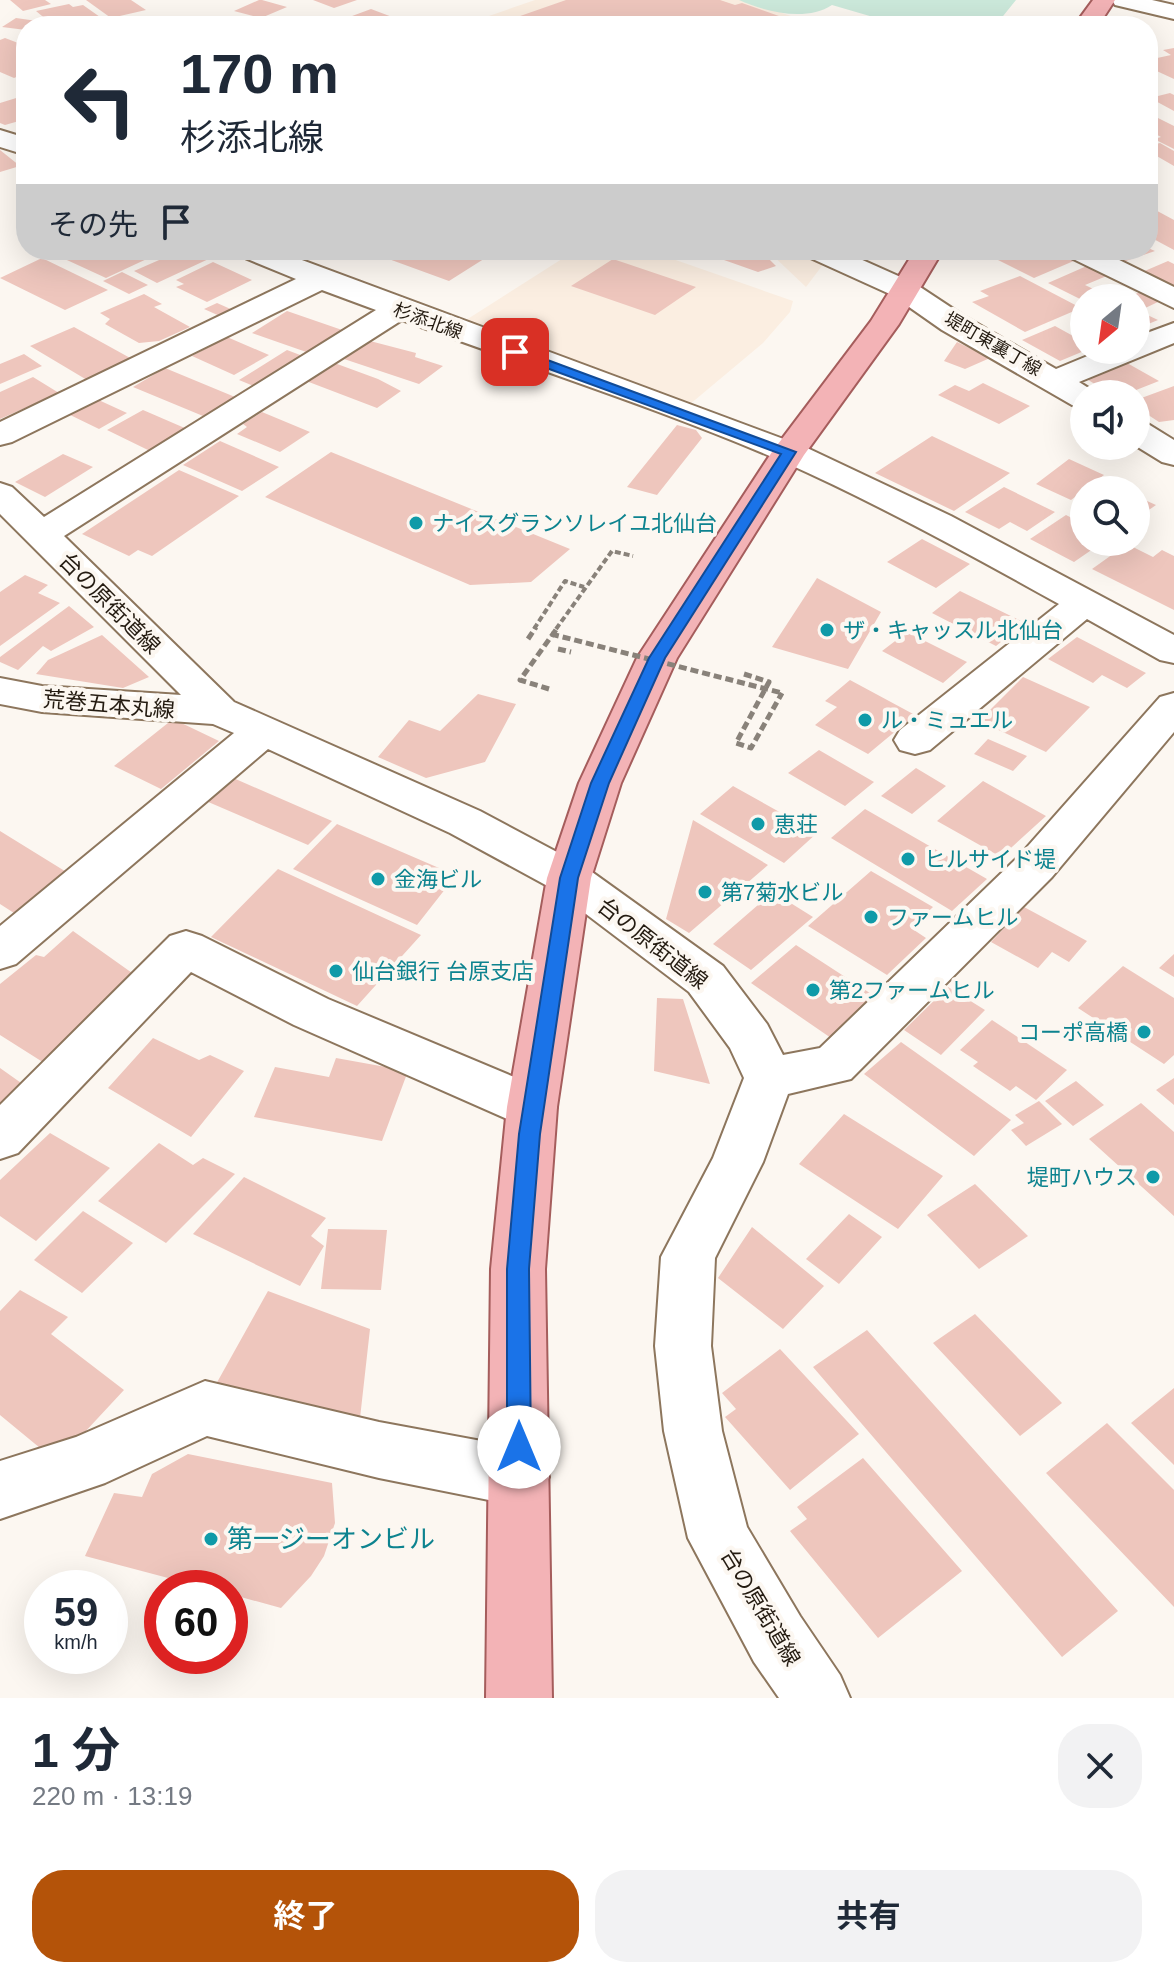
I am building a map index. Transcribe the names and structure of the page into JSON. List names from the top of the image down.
{
  "streets": {
    "street": [
      "杉添北線",
      "堤町東裏丁線",
      "台の原街道線",
      "荒巻五本丸線"
    ]
  },
  "crossings": [
    ["台の原街道線", "荒巻五本丸線"]
  ],
  "places": [
    "ナイスグランソレイユ北仙台",
    "ザ・キャッスル北仙台",
    "ル・ミュエル",
    "恵荘",
    "ヒルサイド堤",
    "金海ビル",
    "第7菊水ビル",
    "ファームヒル",
    "仙台銀行 台原支店",
    "第2ファームヒル",
    "コーポ高橋",
    "堤町ハウス",
    "第一ジーオンビル"
  ],
  "north": "bottom left",
  "page": {
    "turn": ["170 m", "杉添北線"],
    "then": "その先",
    "speed": "59 km/h",
    "limit": "60",
    "heading": ["1 分", "220 m · 13:19"],
    "buttons": ["終了", "共有"]
  }
}
